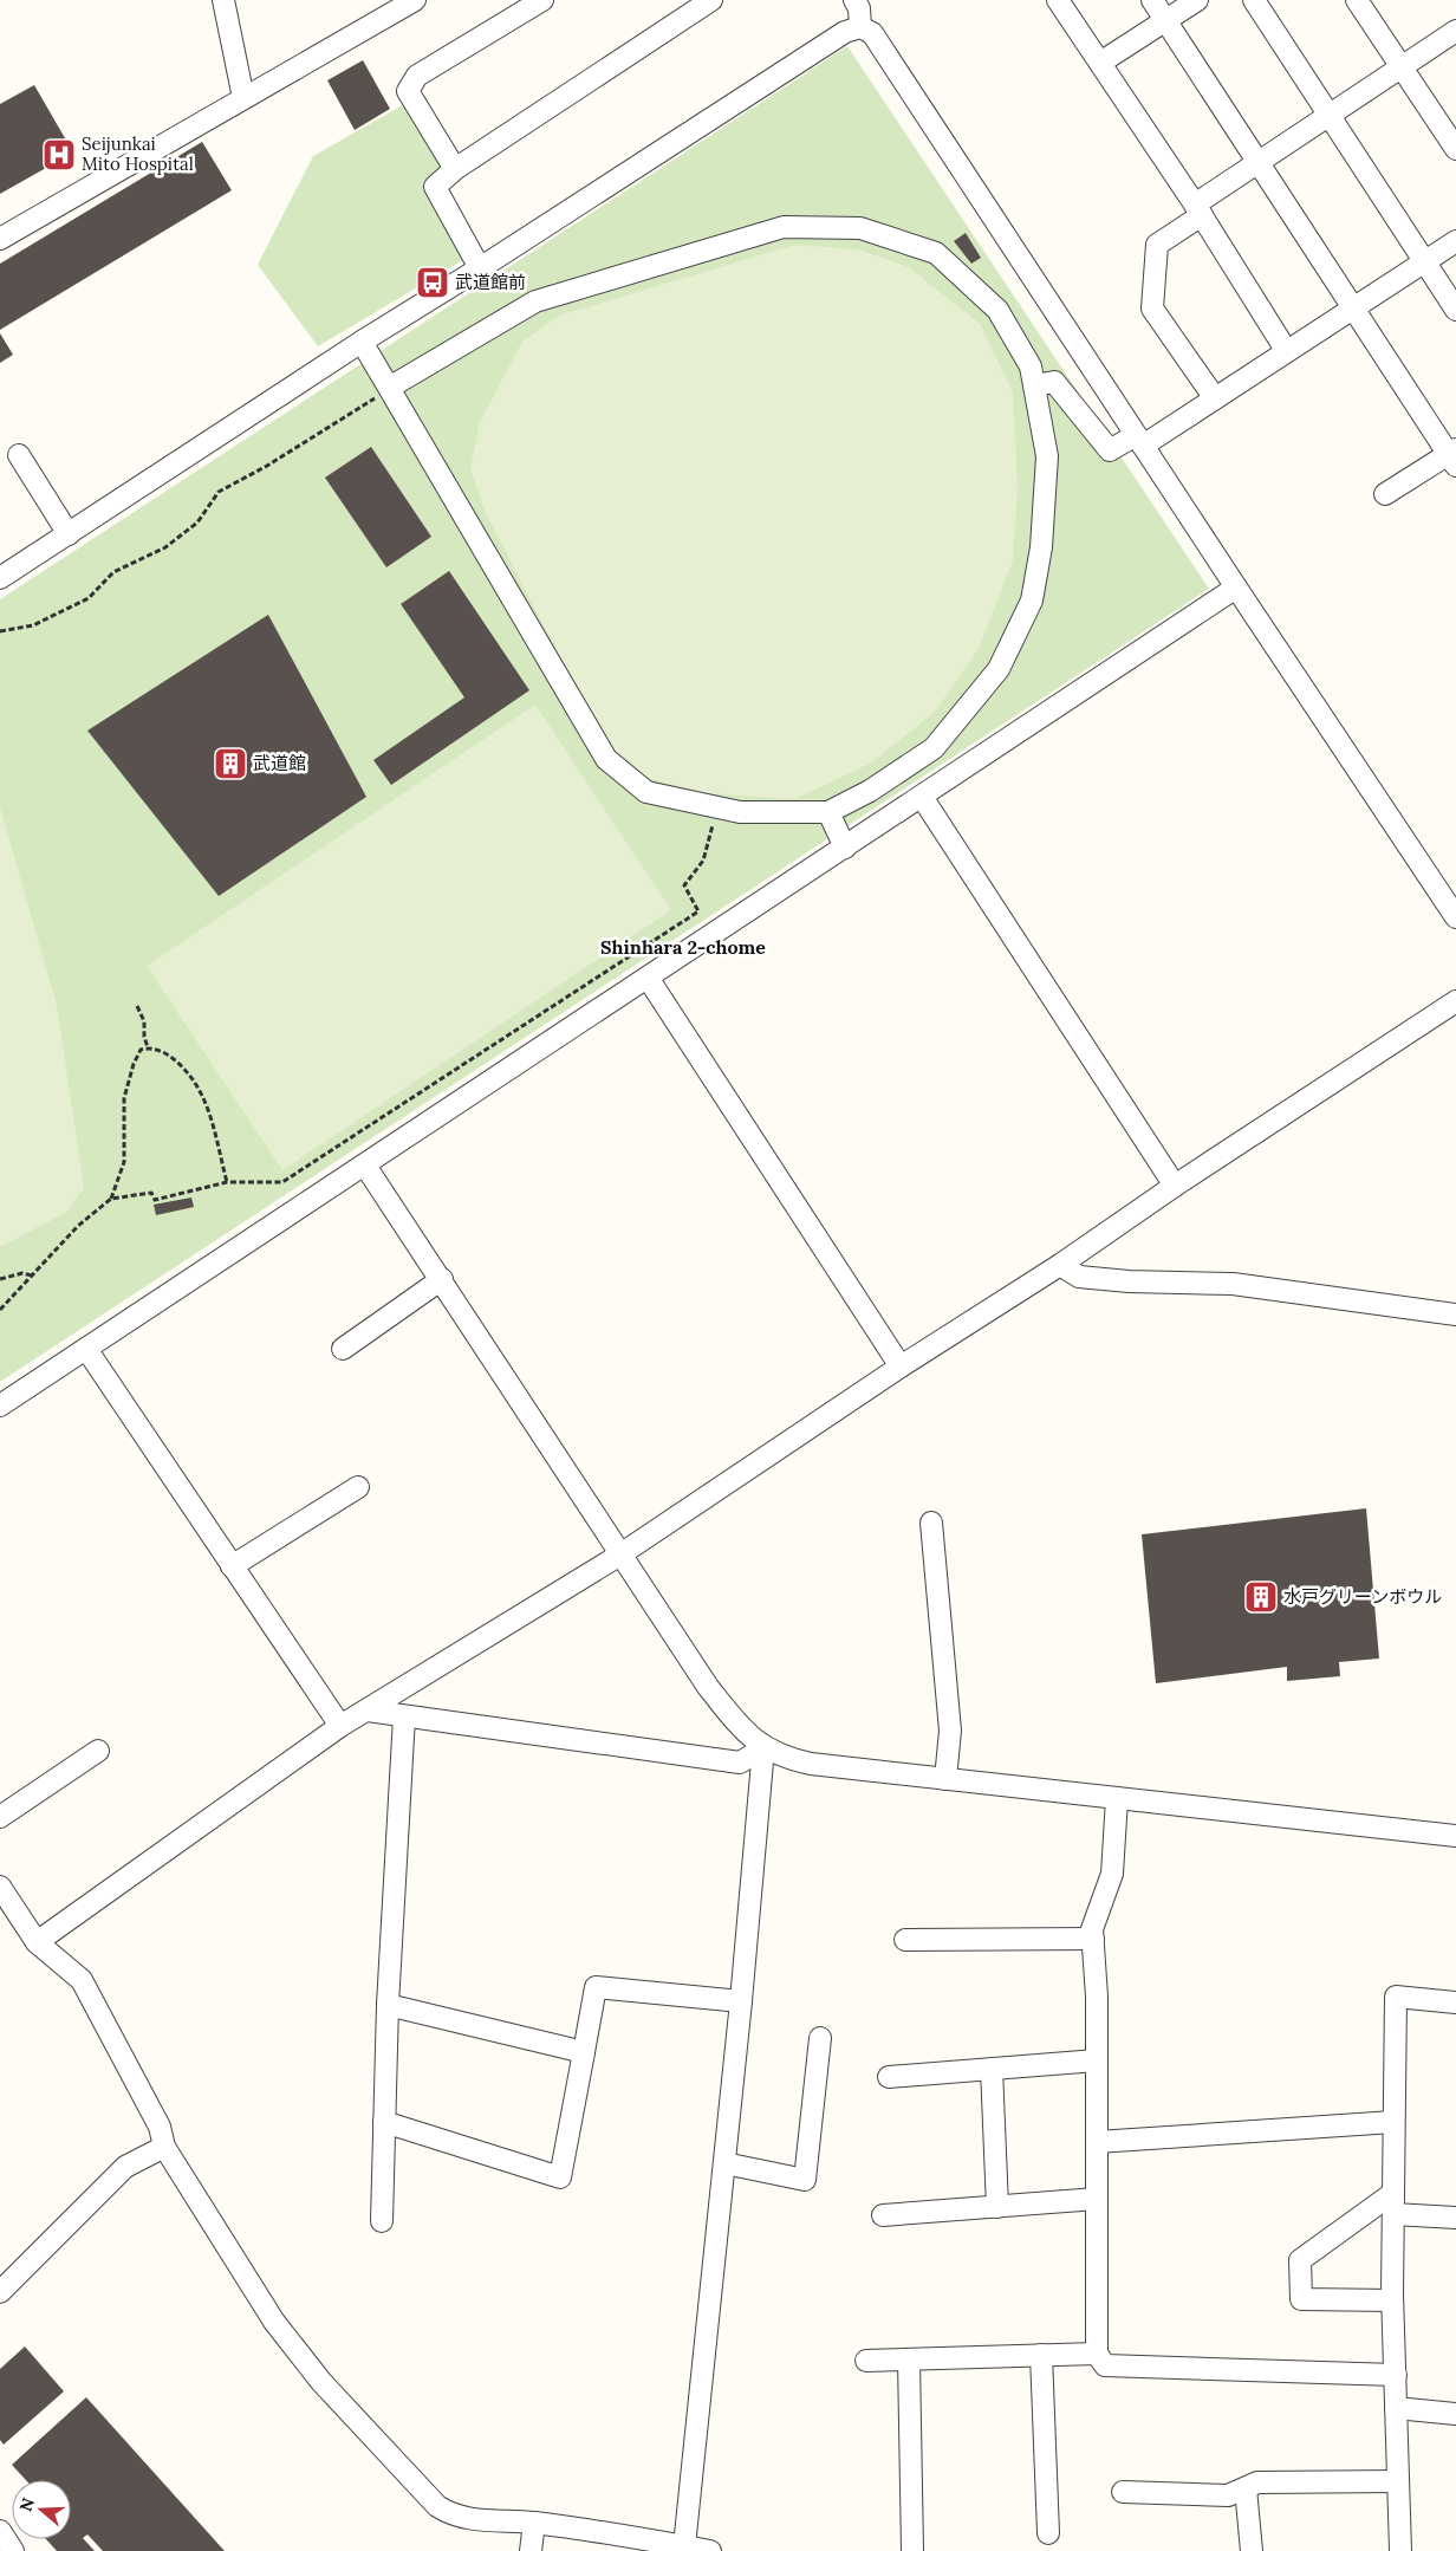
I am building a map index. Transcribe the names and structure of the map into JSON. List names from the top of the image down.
{
  "districts": ["Shinhara 2-chome"],
  "places": {
    "hospital": ["Seijunkai Mito Hospital"],
    "bus stop": ["武道館前"],
    "building": ["武道館", "水戸グリーンボウル"]
  },
  "north": "left"
}
